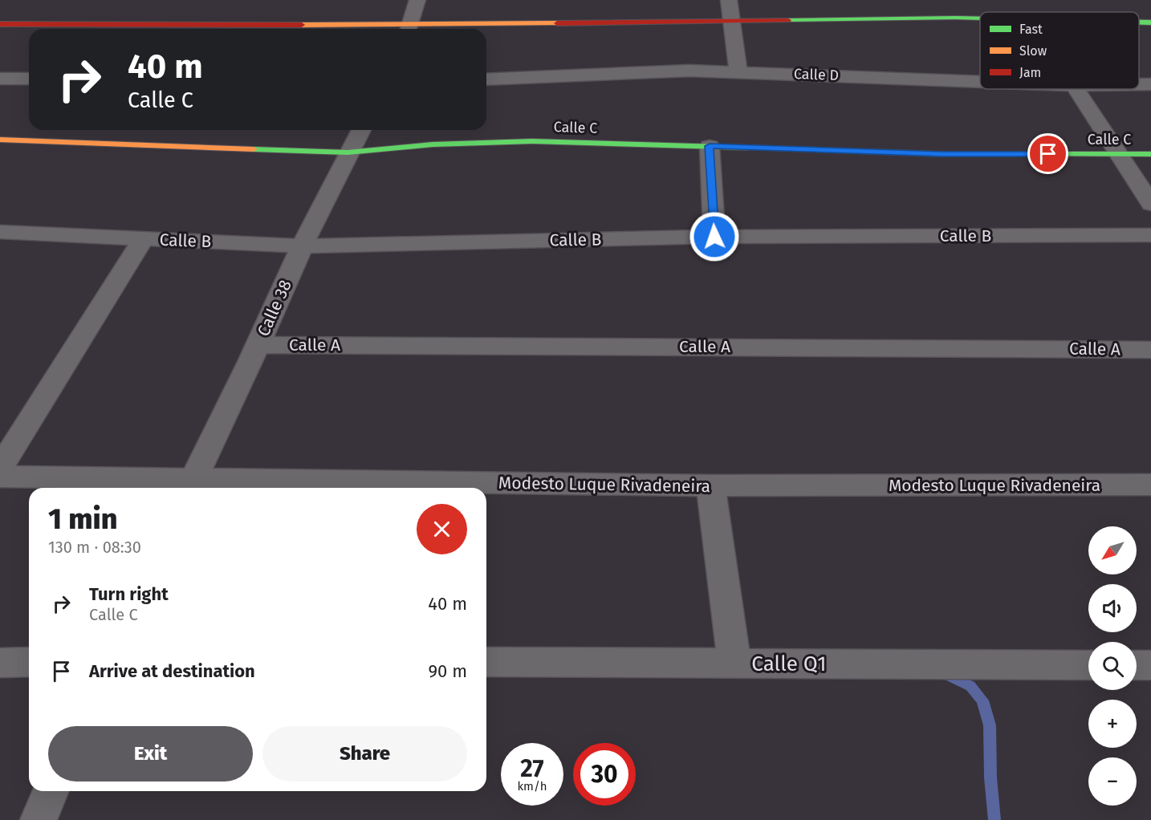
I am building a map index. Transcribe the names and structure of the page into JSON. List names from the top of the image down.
{
  "streets": {
    "street": [
      "Calle D",
      "Calle C",
      "Calle B",
      "Calle 38",
      "Calle A",
      "Modesto Luque Rivadeneira",
      "Calle Q1"
    ]
  },
  "crossings": [
    ["Calle C", "Calle 38"],
    ["Calle B", "Calle 38"],
    ["Calle 38", "Calle A"],
    ["Calle 38", "Modesto Luque Rivadeneira"]
  ],
  "legend": ["Fast", "Slow", "Jam"],
  "north": "bottom left",
  "page": {
    "turn": ["40 m", "Calle C"],
    "heading": ["1 min", "130 m · 08:30"],
    "map_buttons": ["+", "−"],
    "list": [
      {
        "name": "Turn right",
        "note": "Calle C",
        "value": "40 m"
      },
      {
        "name": "Arrive at destination",
        "value": "90 m"
      }
    ],
    "buttons": ["Exit", "Share"],
    "speed": "27 km/h",
    "limit": "30"
  }
}
